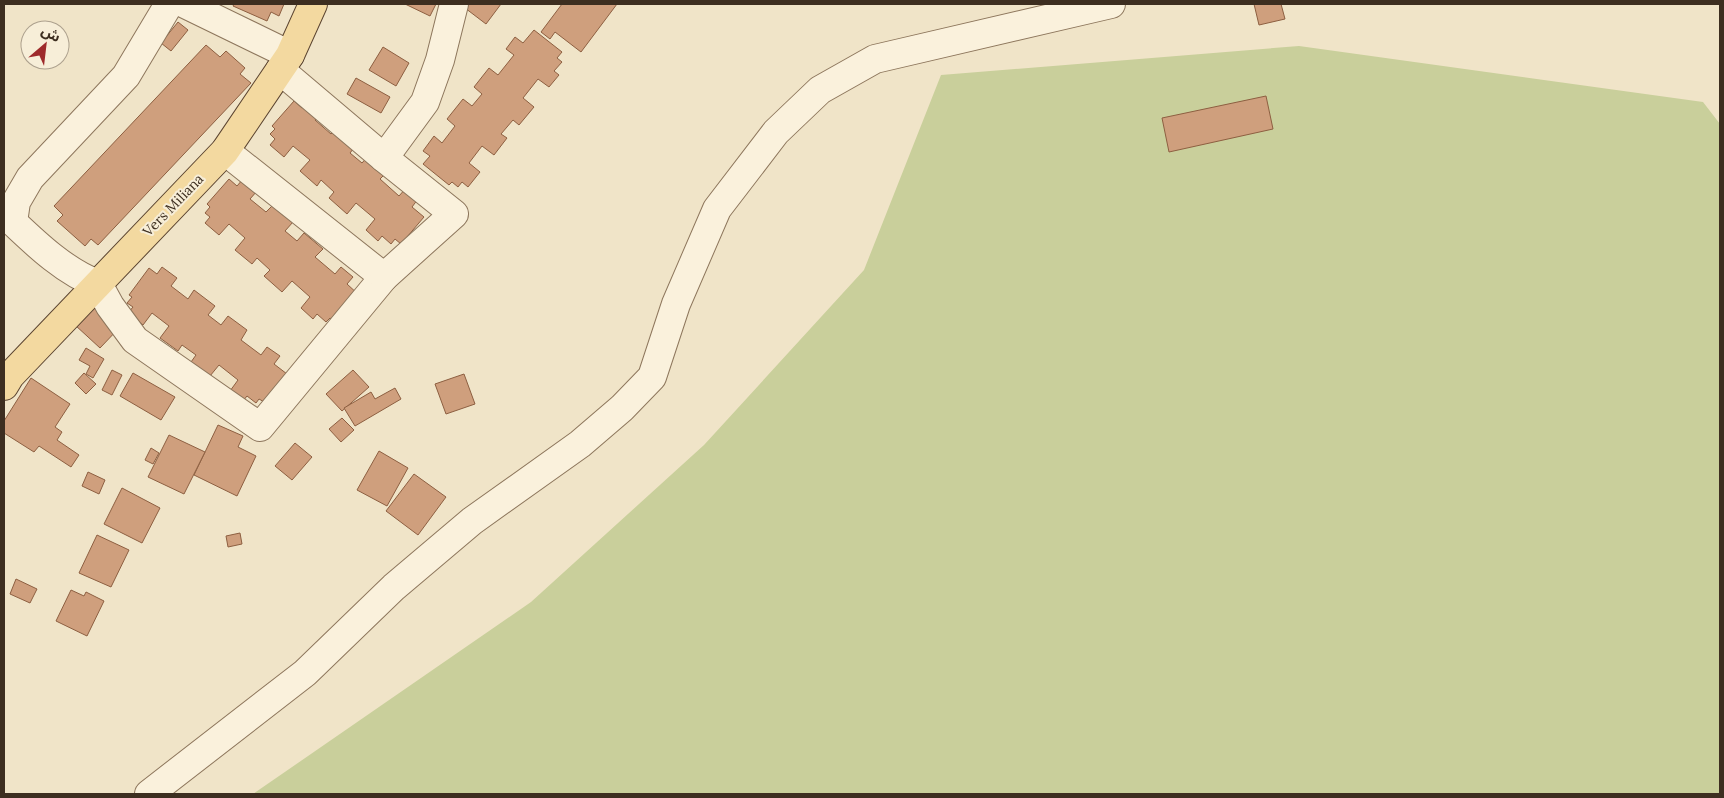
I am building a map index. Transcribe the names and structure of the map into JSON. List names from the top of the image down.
{
  "streets": {
    "main road": ["Vers Miliana"]
  },
  "north": "top right"
}
